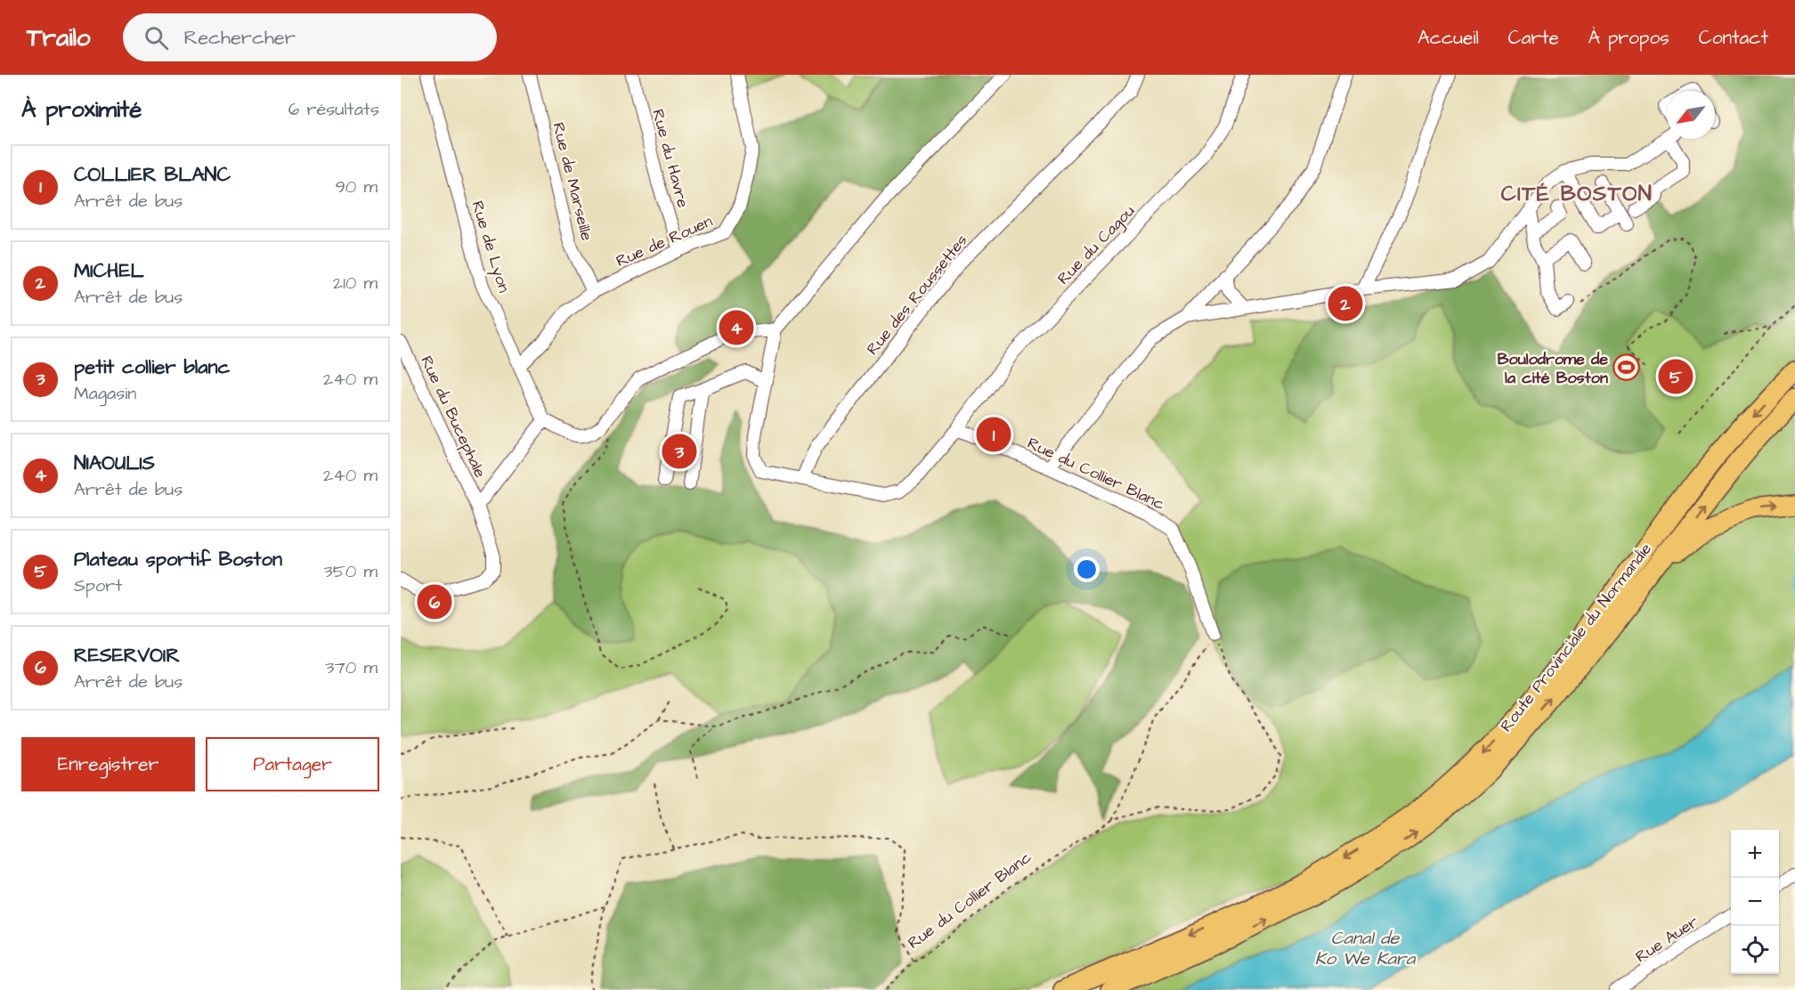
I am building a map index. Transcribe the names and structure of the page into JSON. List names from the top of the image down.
{
  "streets": {
    "highway": ["Route Provinciale du Normandie"],
    "street": [
      "Rue du Havre",
      "Rue de Marseille",
      "Rue de Rouen",
      "Rue du Cagou",
      "Rue de Lyon",
      "Rue des Roussettes",
      "Rue du Bucephale",
      "Rue du Collier Blanc",
      "Rue Auer"
    ]
  },
  "crossings": [
    ["Rue du Havre", "Rue de Rouen"],
    ["Rue de Marseille", "Rue de Rouen"],
    ["Rue de Rouen", "Rue de Lyon"],
    ["Rue du Cagou", "Rue du Collier Blanc"]
  ],
  "districts": ["CITÉ BOSTON"],
  "water": ["Canal de Ko We Kara"],
  "places": {
    "sports": ["Boulodrome de la cité Boston"]
  },
  "north": "bottom left",
  "page": {
    "header": "Trailo",
    "search": "Rechercher",
    "nav": [
      "Accueil",
      "Carte",
      "À propos",
      "Contact"
    ],
    "heading": ["À proximité", "6 résultats"],
    "list": [
      {
        "mark": "1",
        "name": "COLLIER BLANC",
        "note": "Arrêt de bus",
        "value": "90 m"
      },
      {
        "mark": "2",
        "name": "MICHEL",
        "note": "Arrêt de bus",
        "value": "210 m"
      },
      {
        "mark": "3",
        "name": "petit collier blanc",
        "note": "Magasin",
        "value": "240 m"
      },
      {
        "mark": "4",
        "name": "NIAOULIS",
        "note": "Arrêt de bus",
        "value": "240 m"
      },
      {
        "mark": "5",
        "name": "Plateau sportif Boston",
        "note": "Sport",
        "value": "350 m"
      },
      {
        "mark": "6",
        "name": "RESERVOIR",
        "note": "Arrêt de bus",
        "value": "370 m"
      }
    ],
    "pins": [
      "2",
      "4",
      "5",
      "1",
      "3",
      "6"
    ],
    "buttons": ["Enregistrer", "Partager"],
    "map_buttons": ["+", "−"]
  }
}
